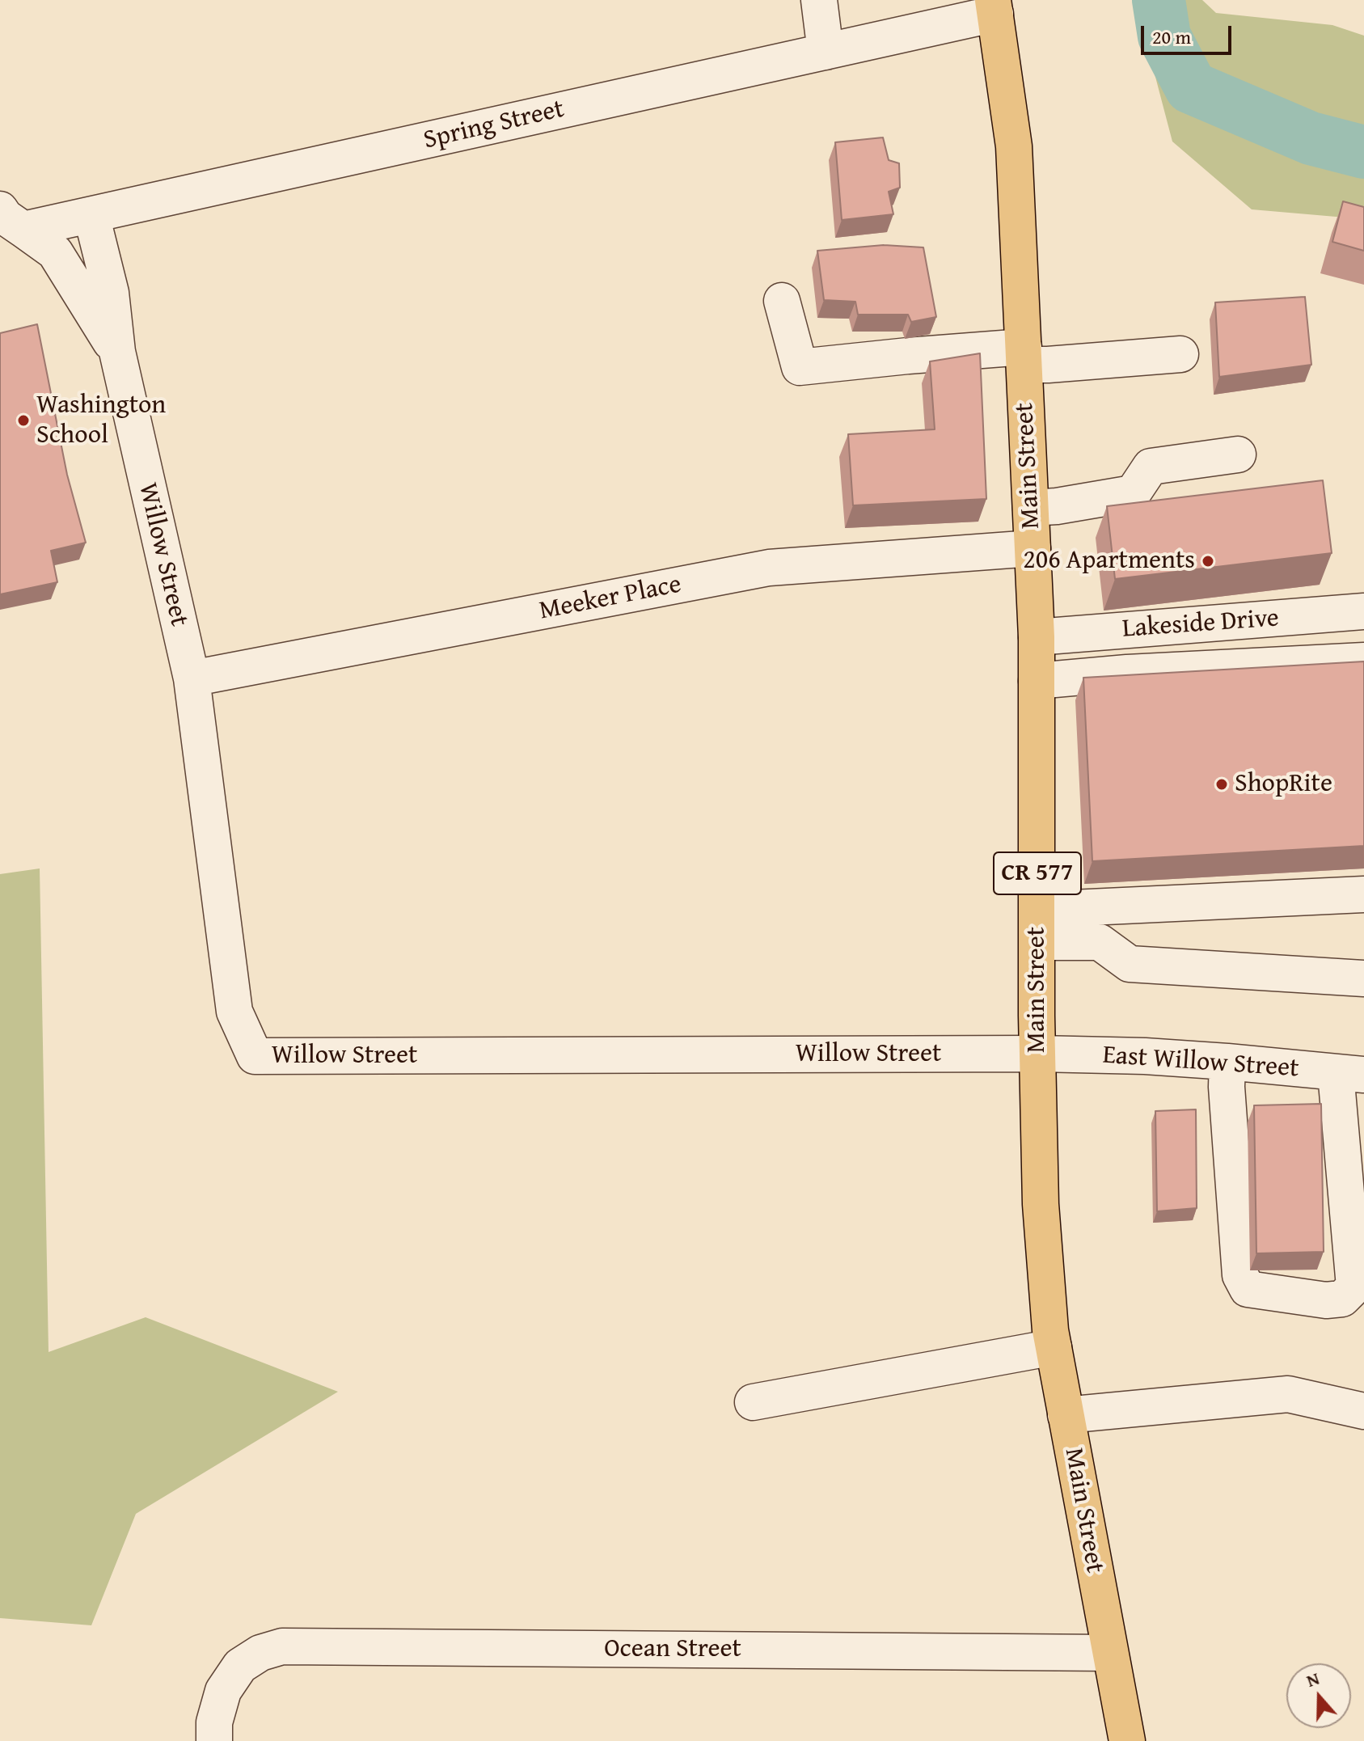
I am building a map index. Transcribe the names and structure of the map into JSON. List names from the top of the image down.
{
  "streets": {
    "main road": ["Main Street", "CR 577"],
    "street": [
      "Spring Street",
      "Willow Street",
      "Meeker Place",
      "Lakeside Drive",
      "East Willow Street",
      "Ocean Street"
    ]
  },
  "crossings": [
    ["Spring Street", "Main Street"],
    ["Spring Street", "Willow Street"],
    ["Main Street", "Willow Street"],
    ["Main Street", "Meeker Place"],
    ["Main Street", "Lakeside Drive"],
    ["Main Street", "East Willow Street"],
    ["Main Street", "Ocean Street"],
    ["Willow Street", "Meeker Place"],
    ["Willow Street", "East Willow Street"]
  ],
  "places": ["Washington School", "206 Apartments", "ShopRite"],
  "scale_bar": "20 m",
  "north": "top"
}
